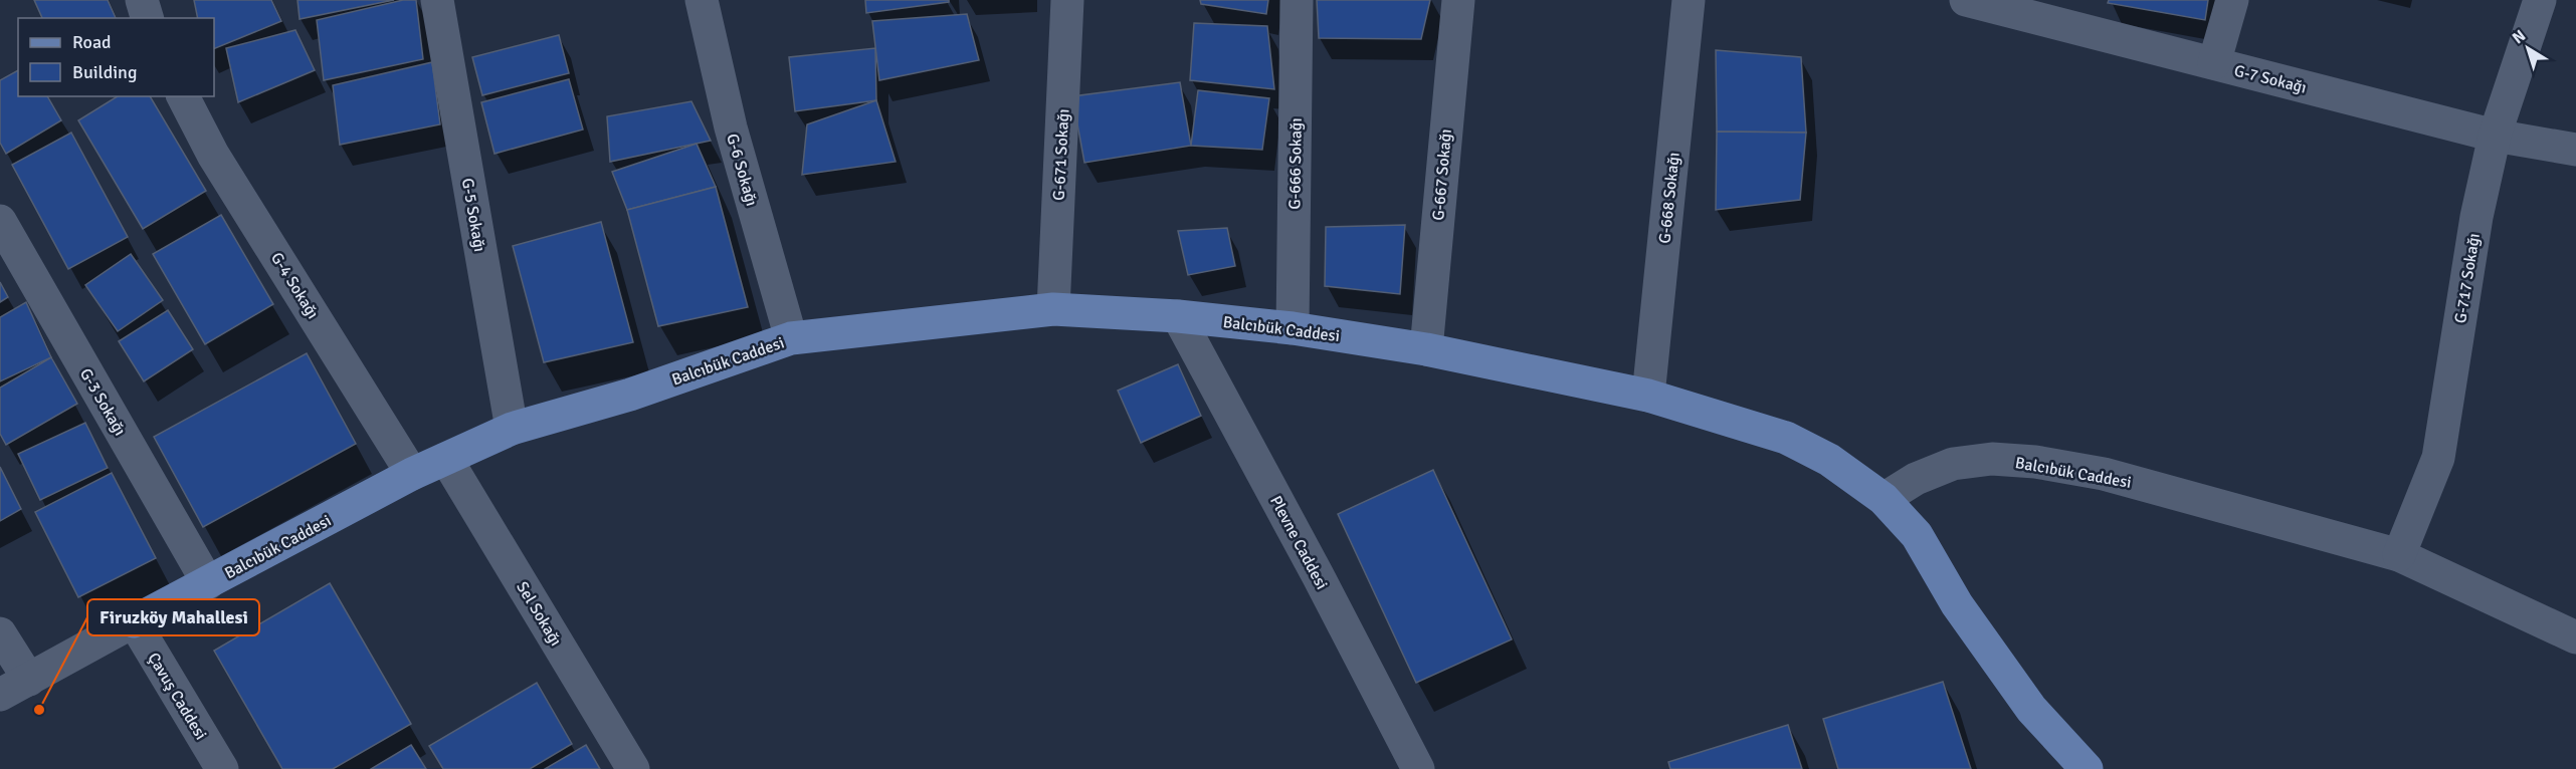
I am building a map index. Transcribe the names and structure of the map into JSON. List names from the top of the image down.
{
  "streets": {
    "main road": ["Balcıbük Caddesi"],
    "street": [
      "G-7 Sokağı",
      "G-671 Sokağı",
      "G-666 Sokağı",
      "G-6 Sokağı",
      "G-667 Sokağı",
      "G-668 Sokağı",
      "G-5 Sokağı",
      "G-717 Sokağı",
      "G-4 Sokağı",
      "G-3 Sokağı",
      "Plevne Caddesi",
      "Sel Sokağı",
      "Çavuş Caddesi"
    ]
  },
  "crossings": [
    ["G-7 Sokağı", "G-717 Sokağı"],
    ["G-671 Sokağı", "Balcıbük Caddesi"],
    ["G-666 Sokağı", "Balcıbük Caddesi"],
    ["G-6 Sokağı", "Balcıbük Caddesi"],
    ["G-667 Sokağı", "Balcıbük Caddesi"],
    ["G-668 Sokağı", "Balcıbük Caddesi"],
    ["G-5 Sokağı", "Balcıbük Caddesi"],
    ["G-717 Sokağı", "Balcıbük Caddesi"],
    ["G-4 Sokağı", "Balcıbük Caddesi"],
    ["Balcıbük Caddesi", "G-3 Sokağı"],
    ["Balcıbük Caddesi", "Plevne Caddesi"],
    ["Balcıbük Caddesi", "Sel Sokağı"],
    ["Balcıbük Caddesi", "Çavuş Caddesi"]
  ],
  "places": ["Firuzköy Mahallesi"],
  "legend": ["Road", "Building"],
  "north": "top left"
}
